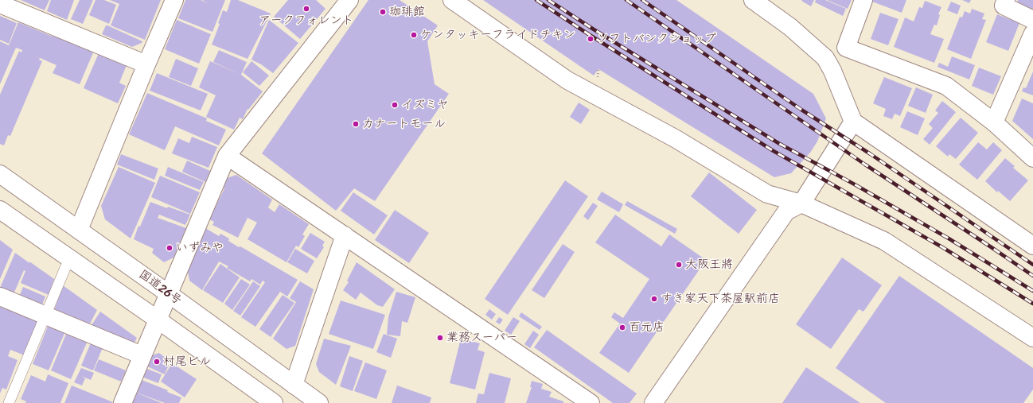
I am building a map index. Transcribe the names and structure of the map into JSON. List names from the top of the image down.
{
  "streets": {
    "main road": ["国道26号"]
  },
  "places": [
    "アークフォレント",
    "珈琲館",
    "ケンタッキーフライドチキン",
    "ソフトバンクショップ",
    "イズミヤ",
    "カナートモール",
    "いずみや",
    "大阪王將",
    "すき家天下茶屋駅前店",
    "百元店",
    "業務スーパー",
    "村尾ビル"
  ]
}
